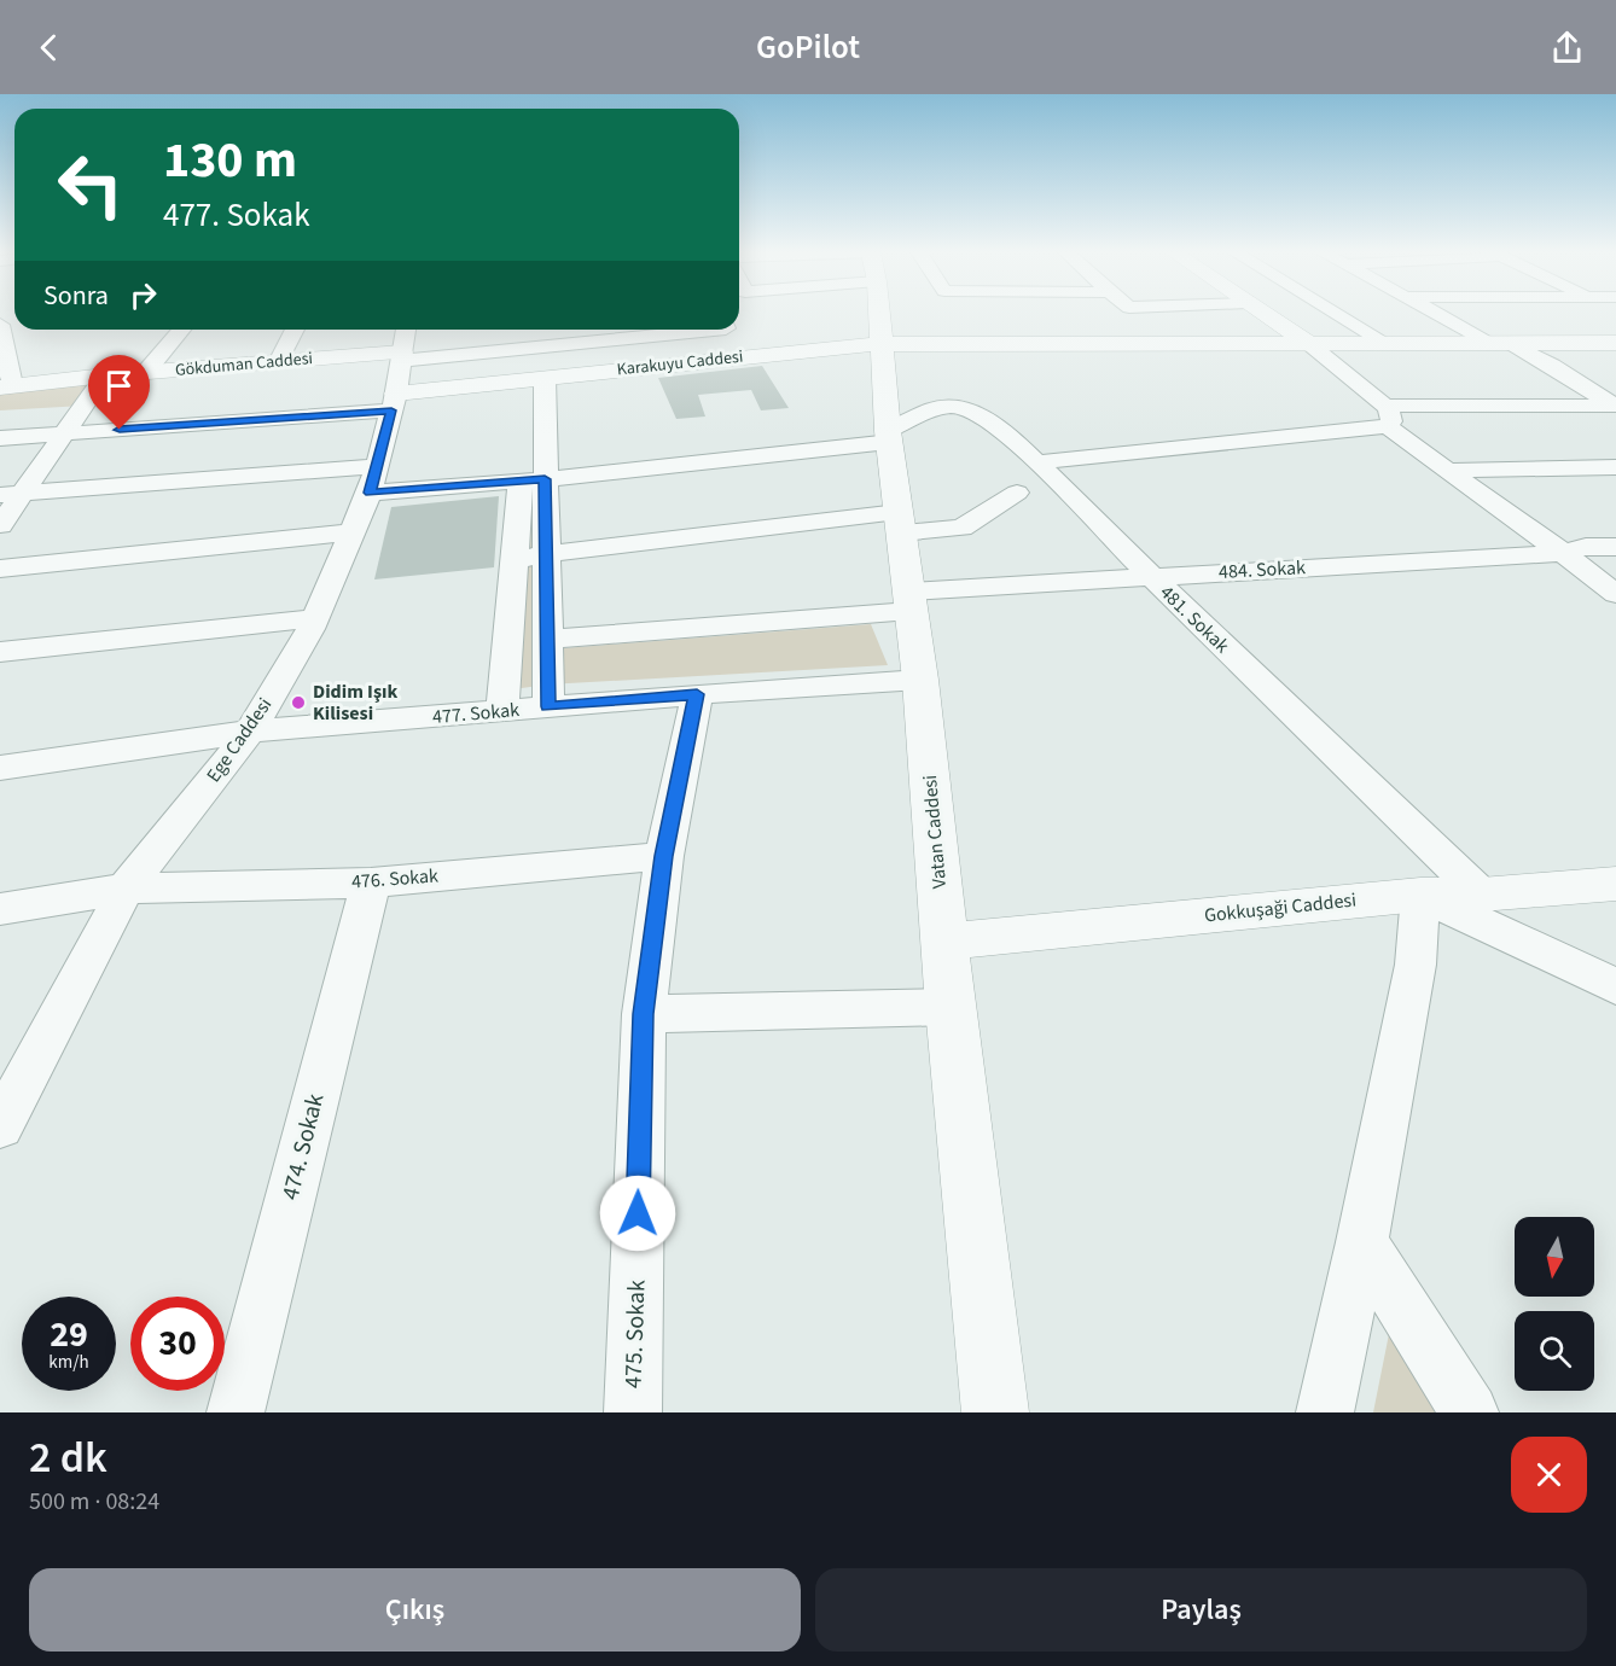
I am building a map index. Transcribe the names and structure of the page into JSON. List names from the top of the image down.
{
  "streets": {
    "street": [
      "Karakuyu Caddesi",
      "Gökduman Caddesi",
      "484. Sokak",
      "481. Sokak",
      "477. Sokak",
      "Ege Caddesi",
      "Vatan Caddesi",
      "476. Sokak",
      "Gokkuşaği Caddesi",
      "474. Sokak",
      "475. Sokak"
    ]
  },
  "crossings": [
    ["Karakuyu Caddesi", "Ege Caddesi"],
    ["Karakuyu Caddesi", "Vatan Caddesi"],
    ["Gökduman Caddesi", "Ege Caddesi"],
    ["484. Sokak", "481. Sokak"],
    ["484. Sokak", "Vatan Caddesi"],
    ["481. Sokak", "Ege Caddesi"],
    ["481. Sokak", "Vatan Caddesi"],
    ["481. Sokak", "Gokkuşaği Caddesi"],
    ["477. Sokak", "Ege Caddesi"],
    ["477. Sokak", "Vatan Caddesi"],
    ["477. Sokak", "475. Sokak"],
    ["Ege Caddesi", "476. Sokak"],
    ["Vatan Caddesi", "Gokkuşaği Caddesi"],
    ["476. Sokak", "474. Sokak"],
    ["476. Sokak", "475. Sokak"]
  ],
  "places": ["Didim Işık Kilisesi"],
  "north": "bottom",
  "page": {
    "header": "GoPilot",
    "turn": ["130 m", "477. Sokak"],
    "then": "Sonra",
    "speed": "29 km/h",
    "limit": "30",
    "heading": ["2 dk", "500 m · 08:24"],
    "buttons": ["Çıkış", "Paylaş"]
  }
}
